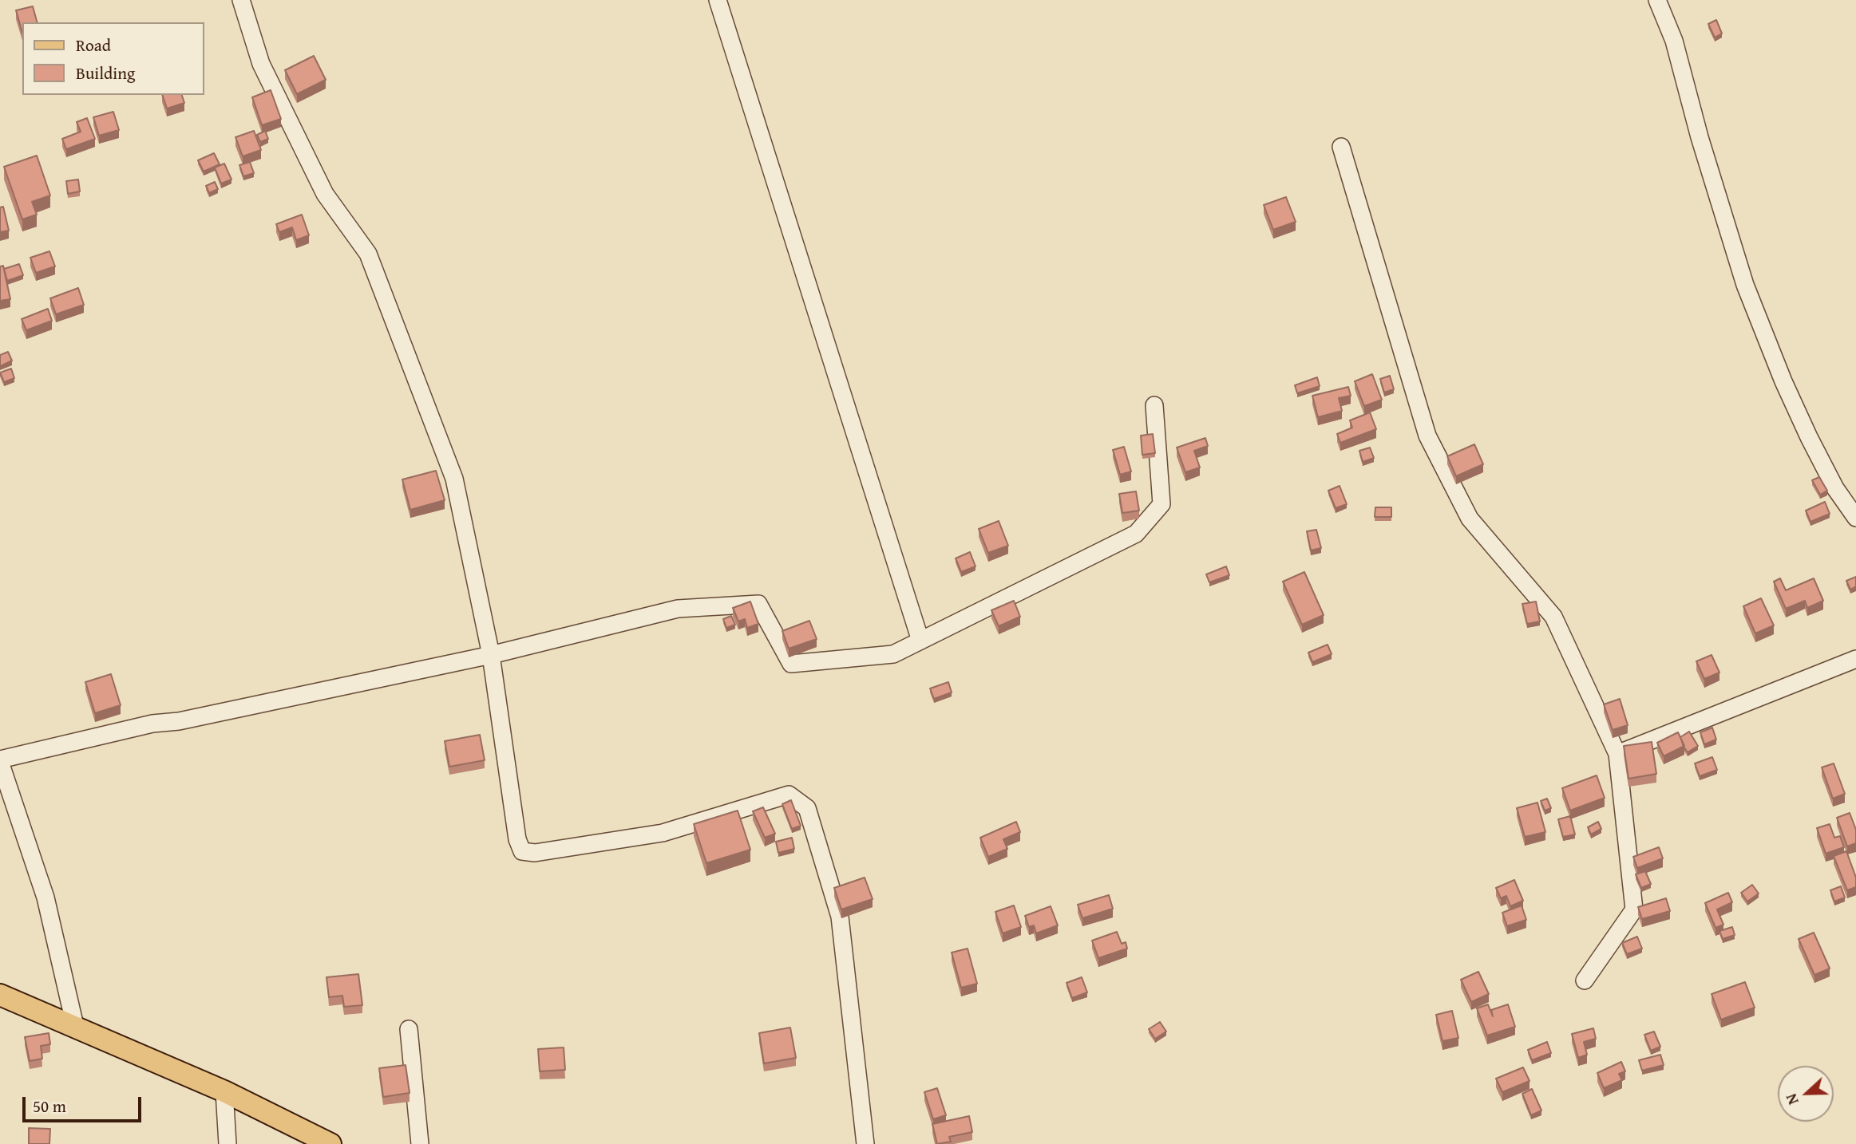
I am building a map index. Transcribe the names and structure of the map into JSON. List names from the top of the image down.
{
  "legend": ["Road", "Building"],
  "scale_bar": "50 m",
  "north": "left"
}
